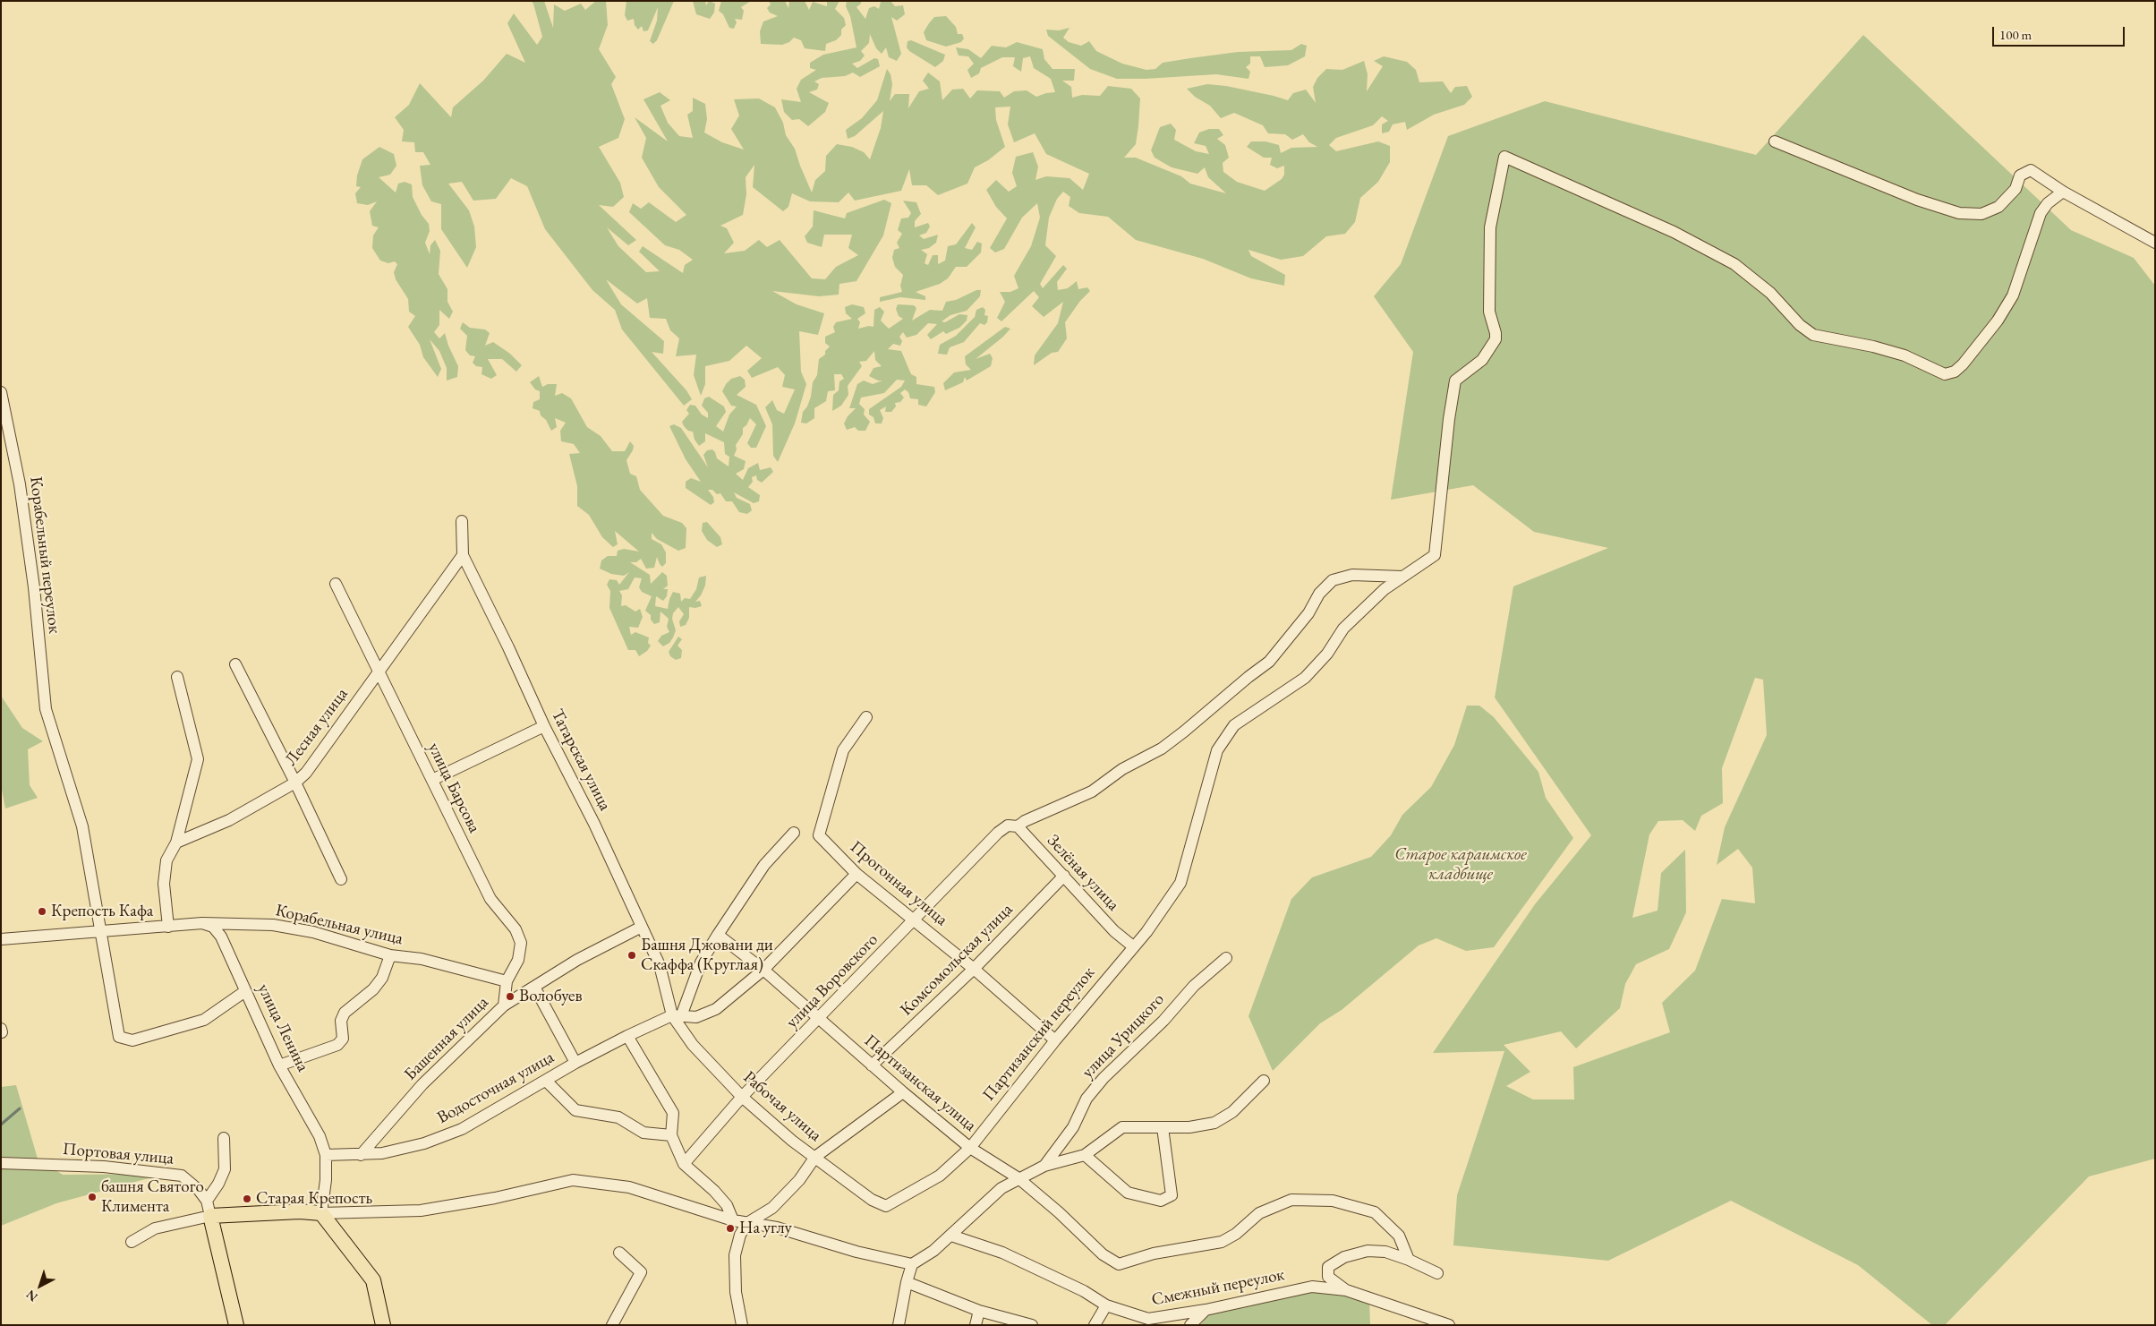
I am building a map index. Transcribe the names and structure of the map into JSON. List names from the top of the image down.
{
  "streets": {
    "street": [
      "Корабельный переулок",
      "Лесная улица",
      "Татарская улица",
      "улица Барсова",
      "Зелёная улица",
      "Прогонная улица",
      "Корабельная улица",
      "Комсомольская улица",
      "улица Воровского",
      "улица Ленина",
      "Партизанский переулок",
      "улица Урицкого",
      "Башенная улица",
      "Партизанская улица",
      "Водосточная улица",
      "Рабочая улица",
      "Портовая улица",
      "Смежный переулок"
    ]
  },
  "crossings": [
    ["Корабельный переулок", "Корабельная улица"],
    ["Корабельный переулок", "улица Ленина"],
    ["Лесная улица", "Татарская улица"],
    ["Лесная улица", "улица Барсова"],
    ["Татарская улица", "Башенная улица"],
    ["Татарская улица", "Водосточная улица"],
    ["Татарская улица", "Рабочая улица"],
    ["улица Барсова", "Корабельная улица"],
    ["улица Барсова", "Башенная улица"],
    ["Зелёная улица", "Комсомольская улица"],
    ["Зелёная улица", "улица Воровского"],
    ["Зелёная улица", "Партизанский переулок"],
    ["Прогонная улица", "Комсомольская улица"],
    ["Прогонная улица", "улица Воровского"],
    ["Прогонная улица", "Партизанский переулок"],
    ["Прогонная улица", "Водосточная улица"],
    ["Корабельная улица", "улица Ленина"],
    ["Комсомольская улица", "Партизанская улица"],
    ["улица Воровского", "Партизанский переулок"],
    ["улица Воровского", "Партизанская улица"],
    ["улица Воровского", "Рабочая улица"],
    ["улица Ленина", "Водосточная улица"],
    ["Партизанский переулок", "Партизанская улица"],
    ["Партизанский переулок", "Рабочая улица"],
    ["улица Урицкого", "Партизанская улица"],
    ["улица Урицкого", "Смежный переулок"],
    ["Башенная улица", "Водосточная улица"],
    ["Партизанская улица", "Водосточная улица"],
    ["Водосточная улица", "Рабочая улица"]
  ],
  "parks": ["Старое караимское кладбище"],
  "places": [
    "Крепость Кафа",
    "Башня Джовани ди Скаффа (Круглая)",
    "Волобуев",
    "башня Святого Климента",
    "Старая Крепость",
    "На углу"
  ],
  "scale_bar": "100 m",
  "north": "bottom left"
}
